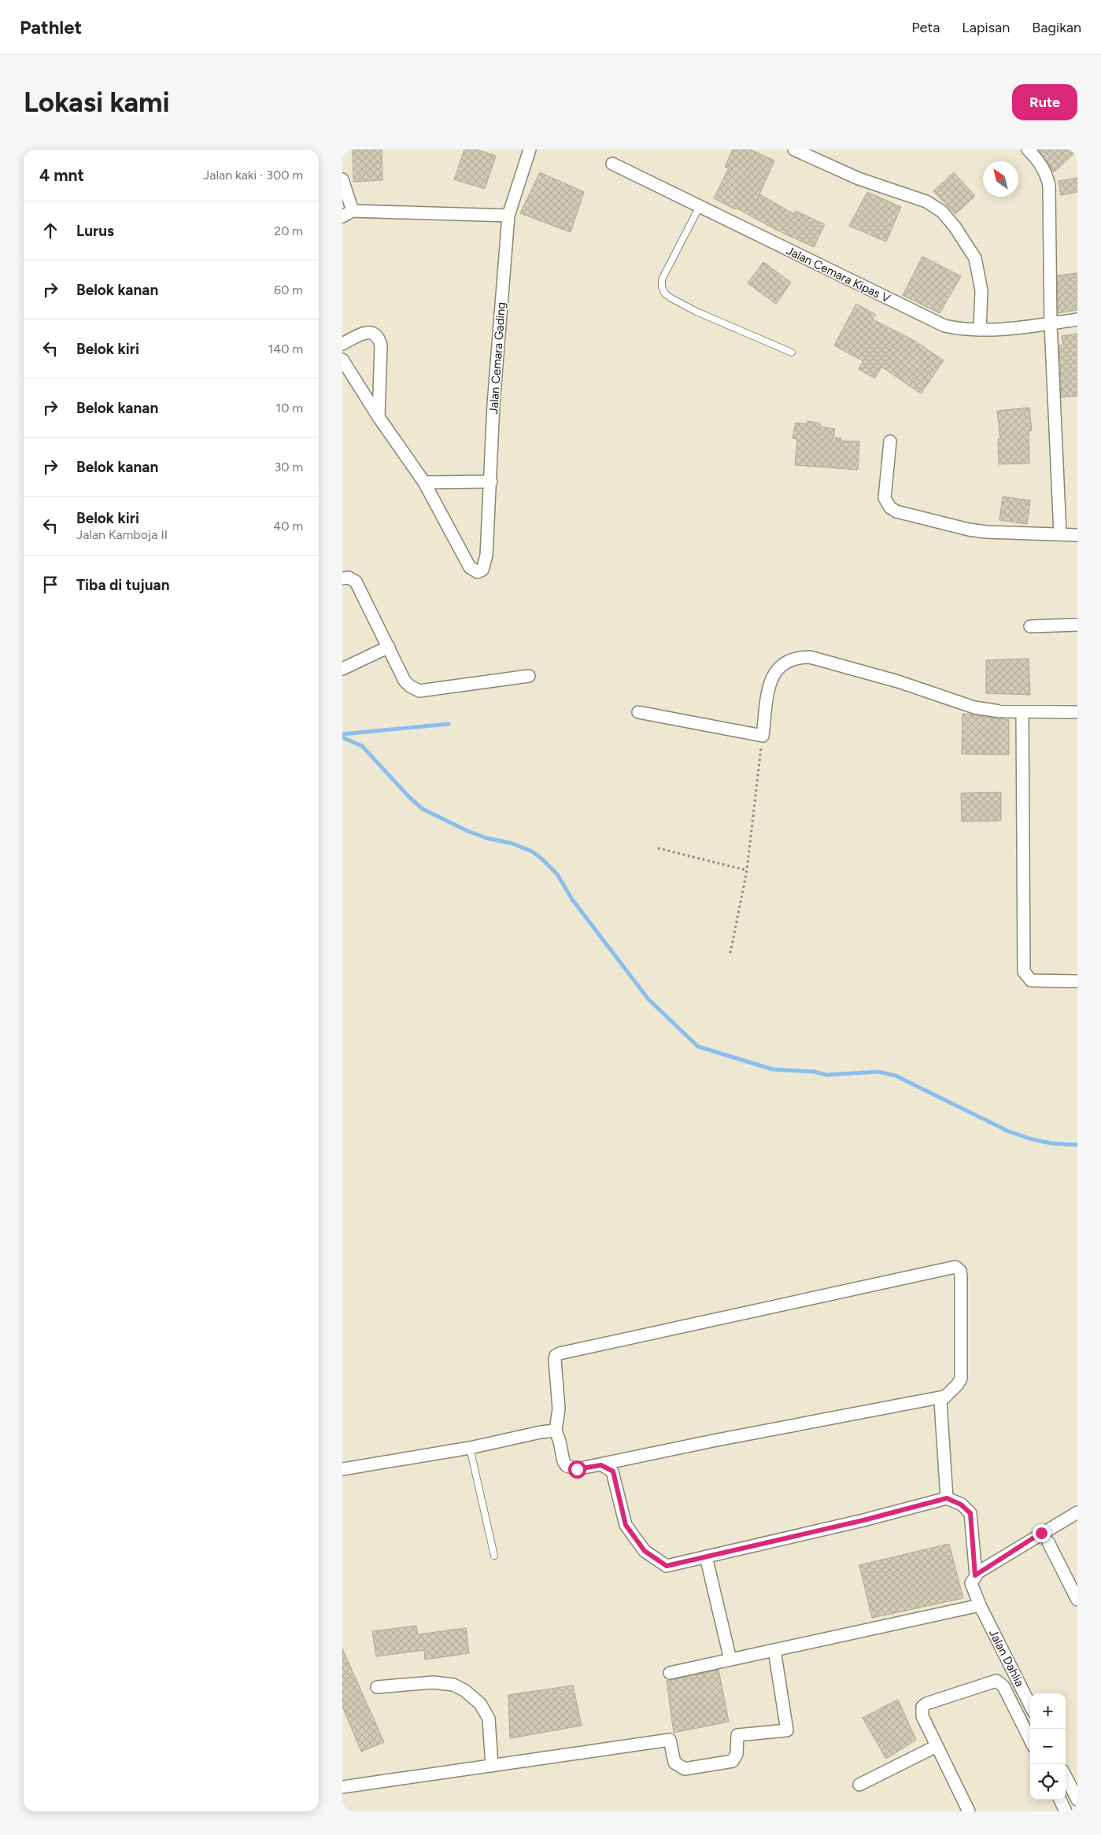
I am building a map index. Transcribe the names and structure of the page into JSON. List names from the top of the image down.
{
  "streets": {
    "street": ["Jalan Cemara Kipas V", "Jalan Cemara Gading", "Jalan Dahlia"]
  },
  "north": "top left",
  "page": {
    "header": "Pathlet",
    "nav": ["Peta", "Lapisan", "Bagikan"],
    "buttons": "Rute",
    "title": "Lokasi kami",
    "heading": ["4 mnt", "Jalan kaki · 300 m"],
    "list": [
      ["Lurus", "20 m"],
      ["Belok kanan", "60 m"],
      ["Belok kiri", "140 m"],
      ["Belok kanan", "10 m"],
      ["Belok kanan", "30 m"],
      ["Belok kiri", "Jalan Kamboja II", "40 m"],
      "Tiba di tujuan"
    ],
    "map_buttons": ["+", "−"]
  }
}
